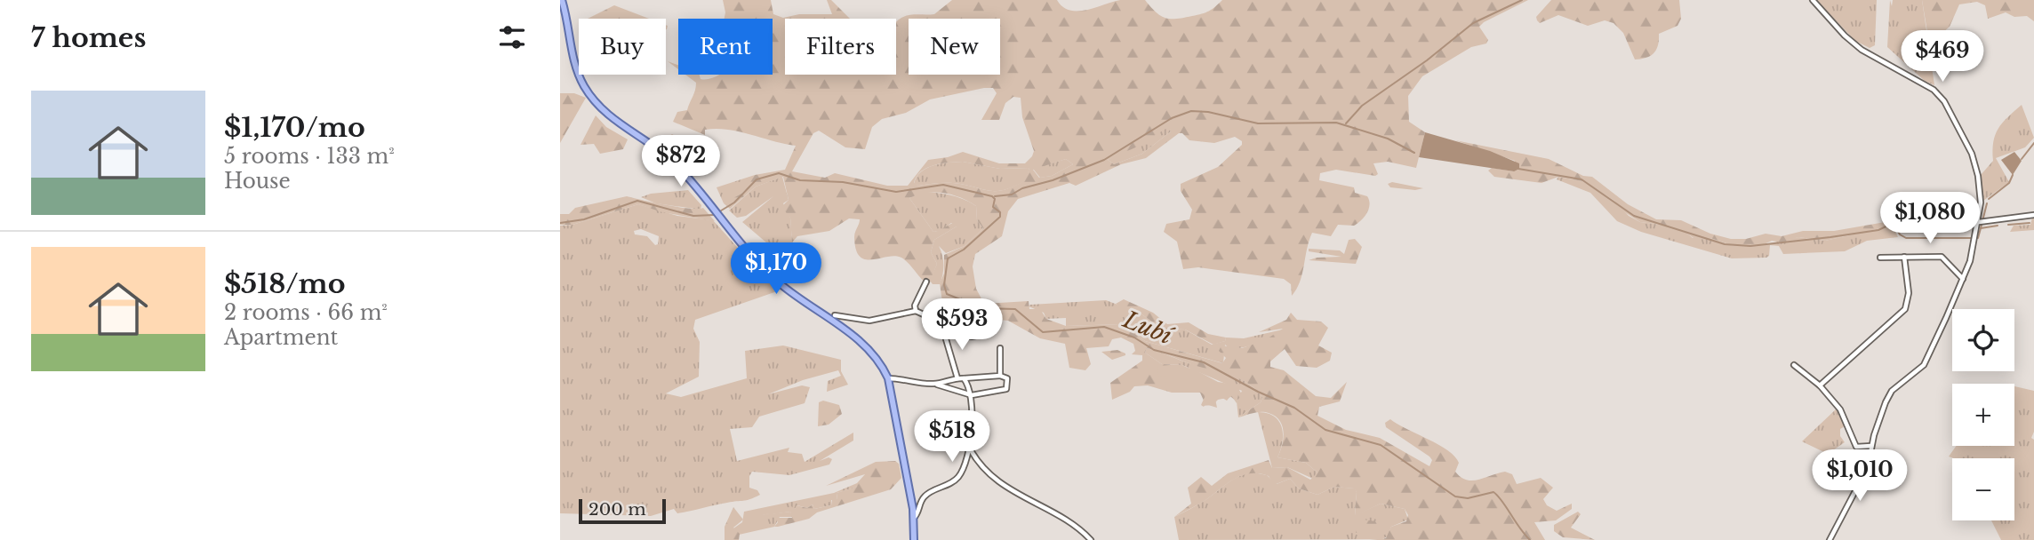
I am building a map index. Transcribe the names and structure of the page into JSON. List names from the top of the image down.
{
  "water": ["Lubí"],
  "scale_bar": "200 m",
  "page": {
    "heading": "7 homes",
    "chip": [
      "Buy",
      "Rent",
      "Filters",
      "New"
    ],
    "price": [
      "$469",
      "$872",
      "$1,080",
      "$1,170",
      "$593",
      "$518",
      "$1,010"
    ],
    "list": [
      {
        "name": "$1,170/mo",
        "note": "5 rooms · 133 m² · House"
      },
      {
        "name": "$518/mo",
        "note": "2 rooms · 66 m² · Apartment"
      }
    ],
    "map_buttons": ["+", "−"],
    "scale": "200 m"
  }
}
